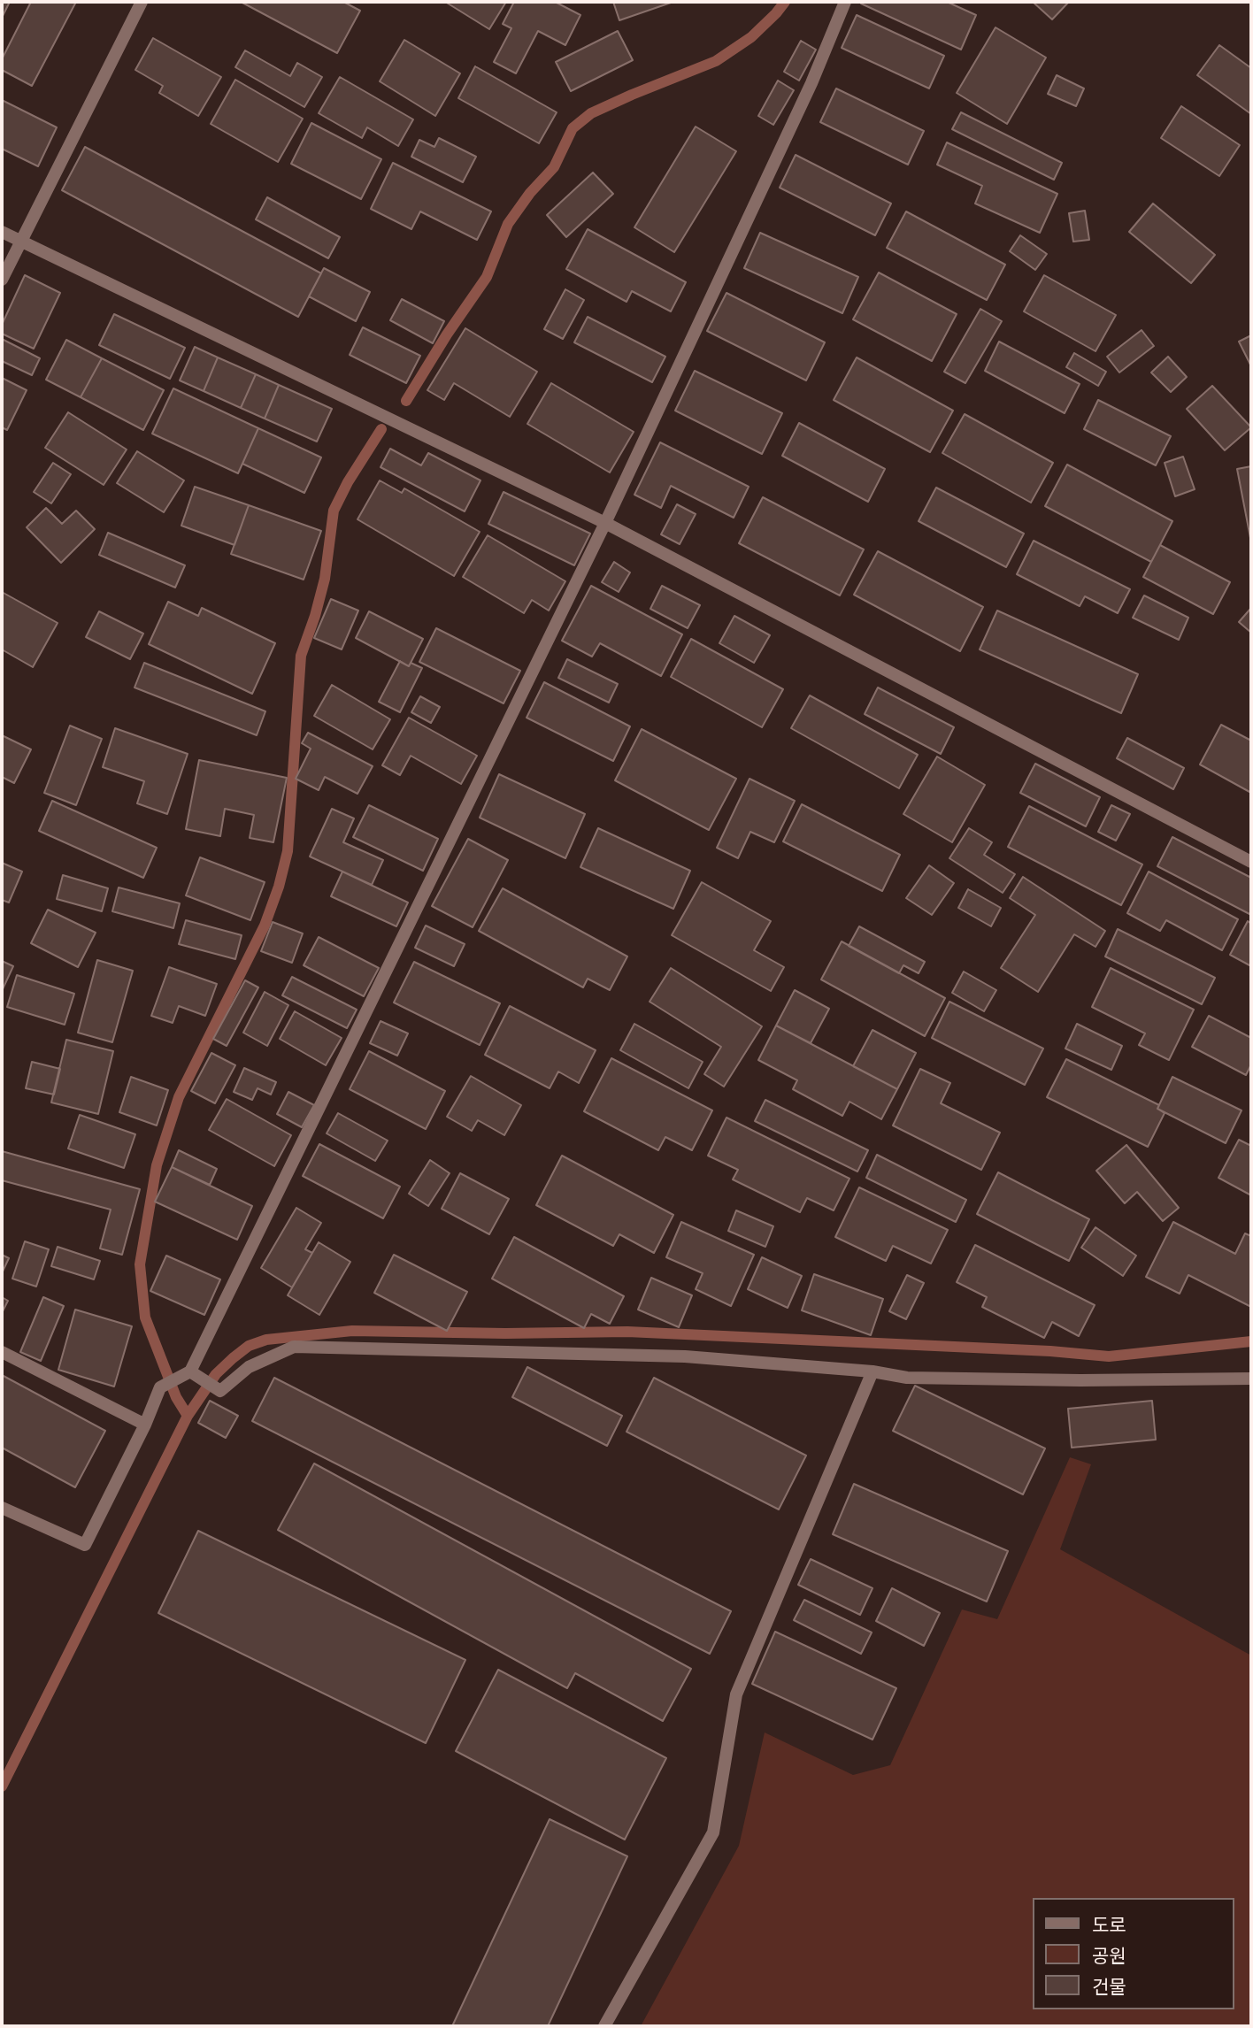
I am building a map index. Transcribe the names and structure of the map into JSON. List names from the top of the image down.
{
  "legend": ["도로", "공원", "건물"]
}
